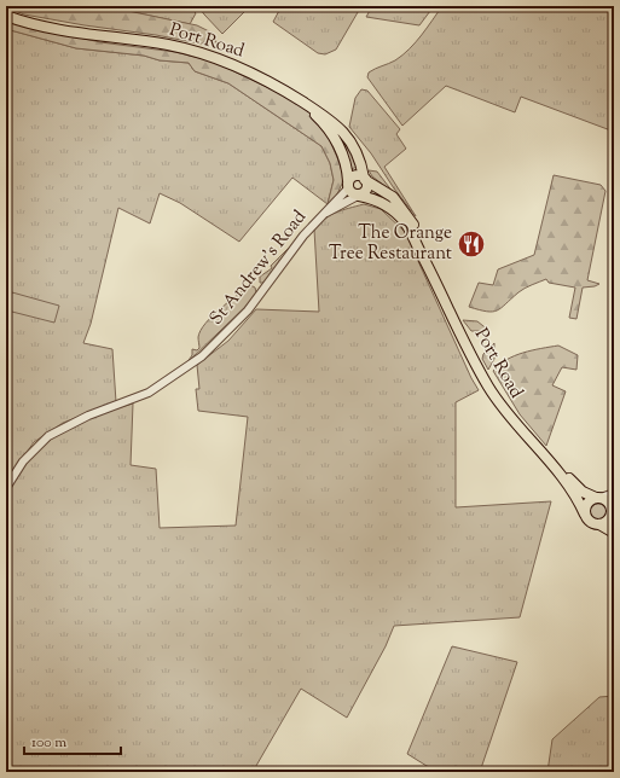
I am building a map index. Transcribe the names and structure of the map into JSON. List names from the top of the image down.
{
  "streets": {
    "main road": ["Port Road"],
    "street": ["St Andrew's Road"]
  },
  "crossings": [
    ["Port Road", "St Andrew's Road"]
  ],
  "places": {
    "restaurant": ["The Orange Tree Restaurant"]
  },
  "scale_bar": "100 m"
}
